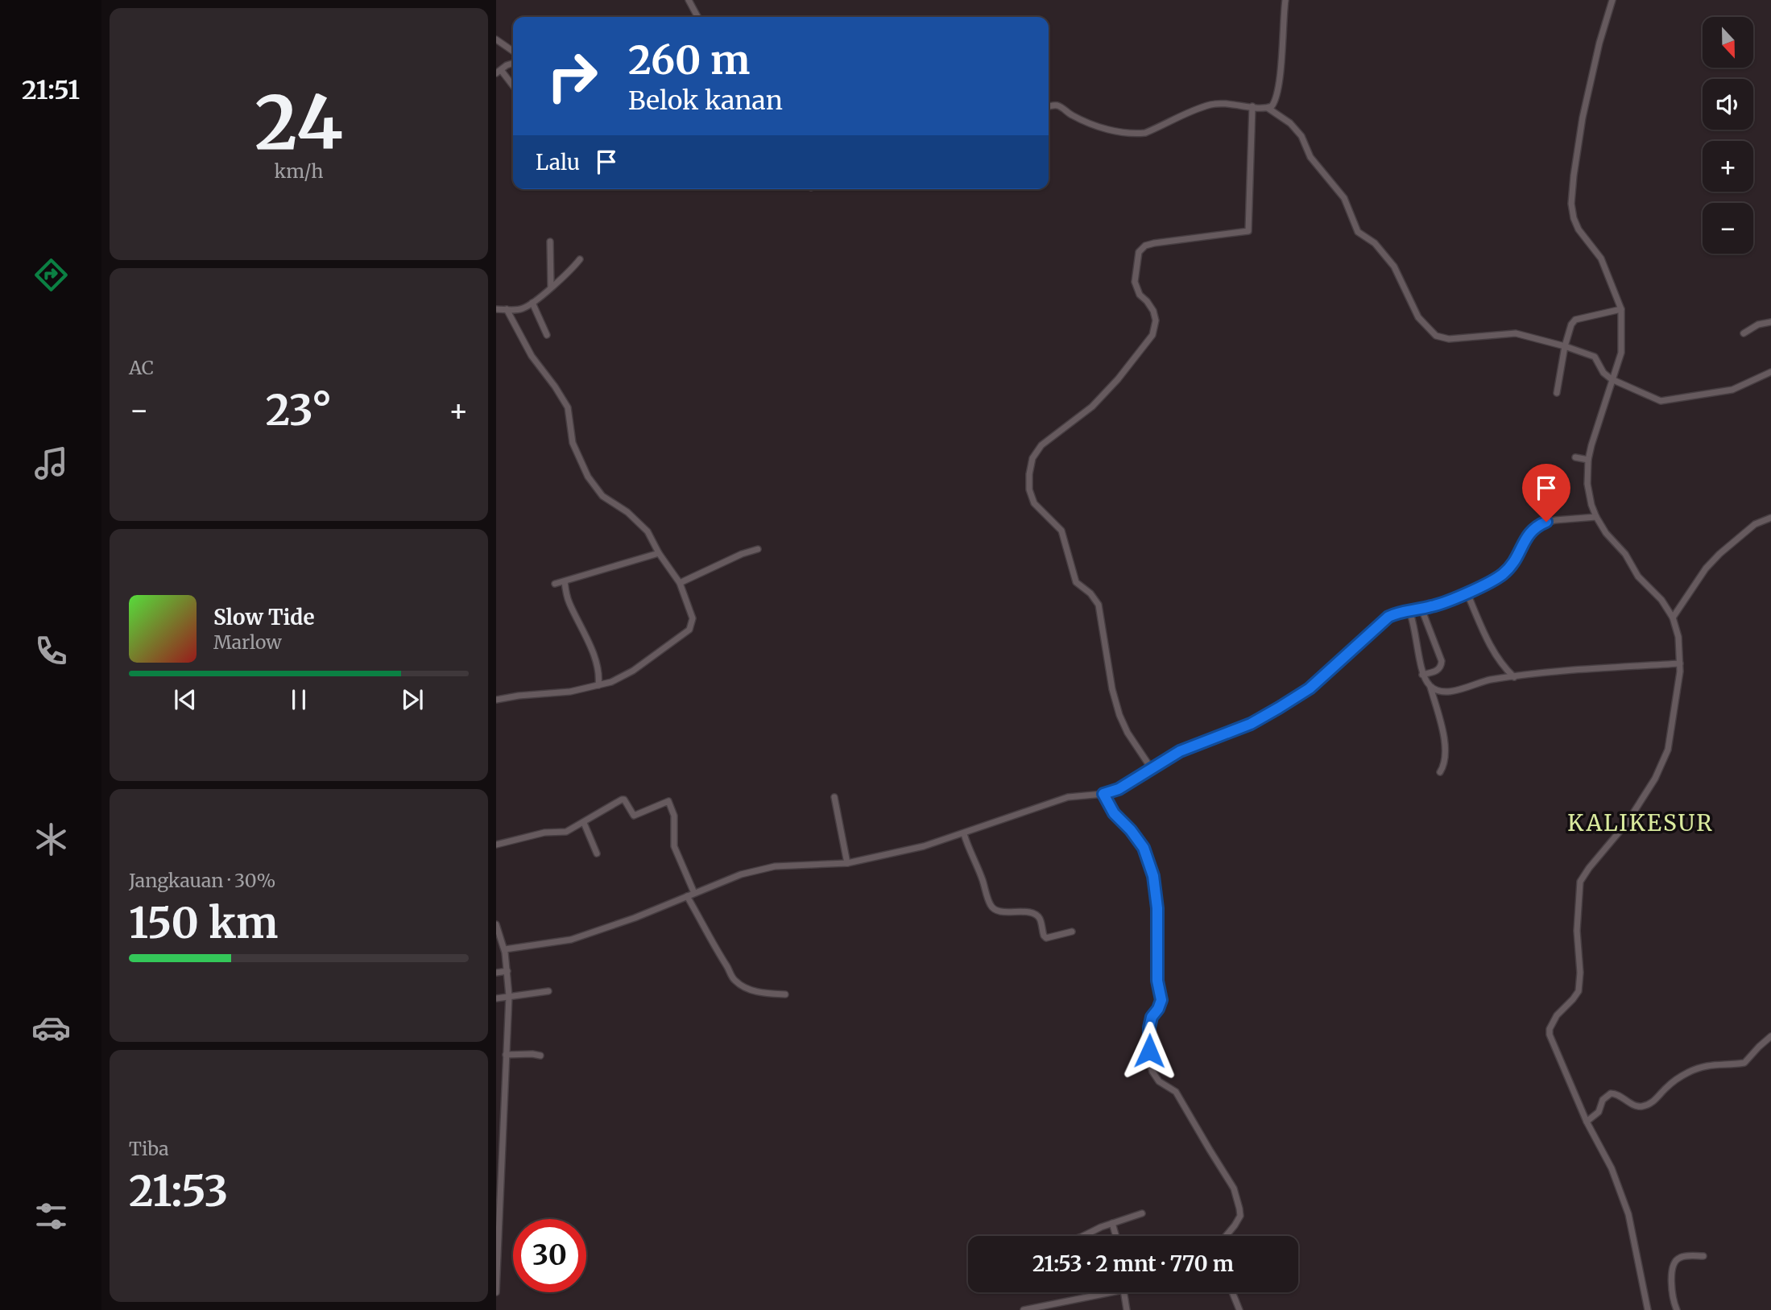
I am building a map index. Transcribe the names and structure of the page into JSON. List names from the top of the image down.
{
  "districts": ["KALIKESUR"],
  "north": "bottom",
  "page": {
    "tabs": "21:51",
    "tile": [
      ["24", "km/h"],
      "AC",
      ["Jangkauan · 30%", "150 km"],
      ["Tiba", "21:53"]
    ],
    "map_buttons": ["+", "−"],
    "turn": ["260 m", "Belok kanan"],
    "then": "Lalu",
    "heat": ["−", "23°", "+"],
    "song": ["Slow Tide", "Marlow"],
    "limit": "30",
    "trip": "21:53 · 2 mnt · 770 m"
  }
}
